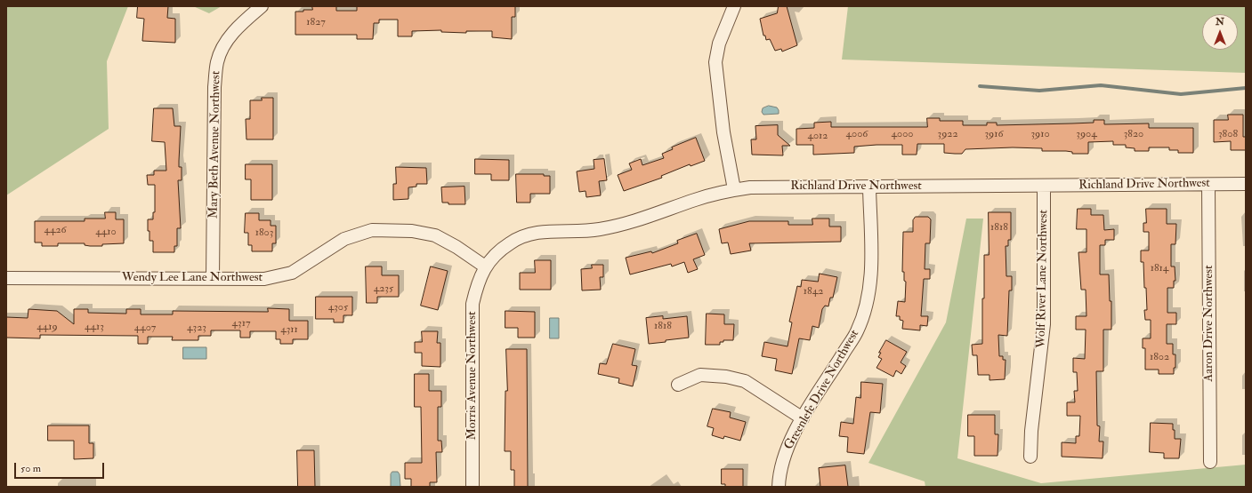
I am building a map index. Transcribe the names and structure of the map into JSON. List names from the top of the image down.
{
  "streets": {
    "street": [
      "Mary Beth Avenue Northwest",
      "Richland Drive Northwest",
      "Wendy Lee Lane Northwest",
      "Wolf River Lane Northwest",
      "Aaron Drive Northwest",
      "Morris Avenue Northwest",
      "Greenlefe Drive Northwest"
    ]
  },
  "crossings": [
    ["Mary Beth Avenue Northwest", "Wendy Lee Lane Northwest"],
    ["Richland Drive Northwest", "Wendy Lee Lane Northwest"],
    ["Richland Drive Northwest", "Wolf River Lane Northwest"],
    ["Richland Drive Northwest", "Aaron Drive Northwest"],
    ["Richland Drive Northwest", "Morris Avenue Northwest"],
    ["Richland Drive Northwest", "Greenlefe Drive Northwest"],
    ["Wendy Lee Lane Northwest", "Morris Avenue Northwest"]
  ],
  "house_numbers": [
    "1827",
    "4006",
    "4000",
    "3922",
    "3916",
    "3910",
    "3904",
    "3820",
    "3808",
    "4012",
    "1818",
    "4426",
    "4410",
    "1803",
    "1814",
    "4235",
    "1842",
    "4305",
    "4317",
    "1818",
    "4419",
    "4413",
    "4407",
    "4323",
    "4311",
    "1802"
  ],
  "scale_bar": "50 m",
  "north": "top"
}
